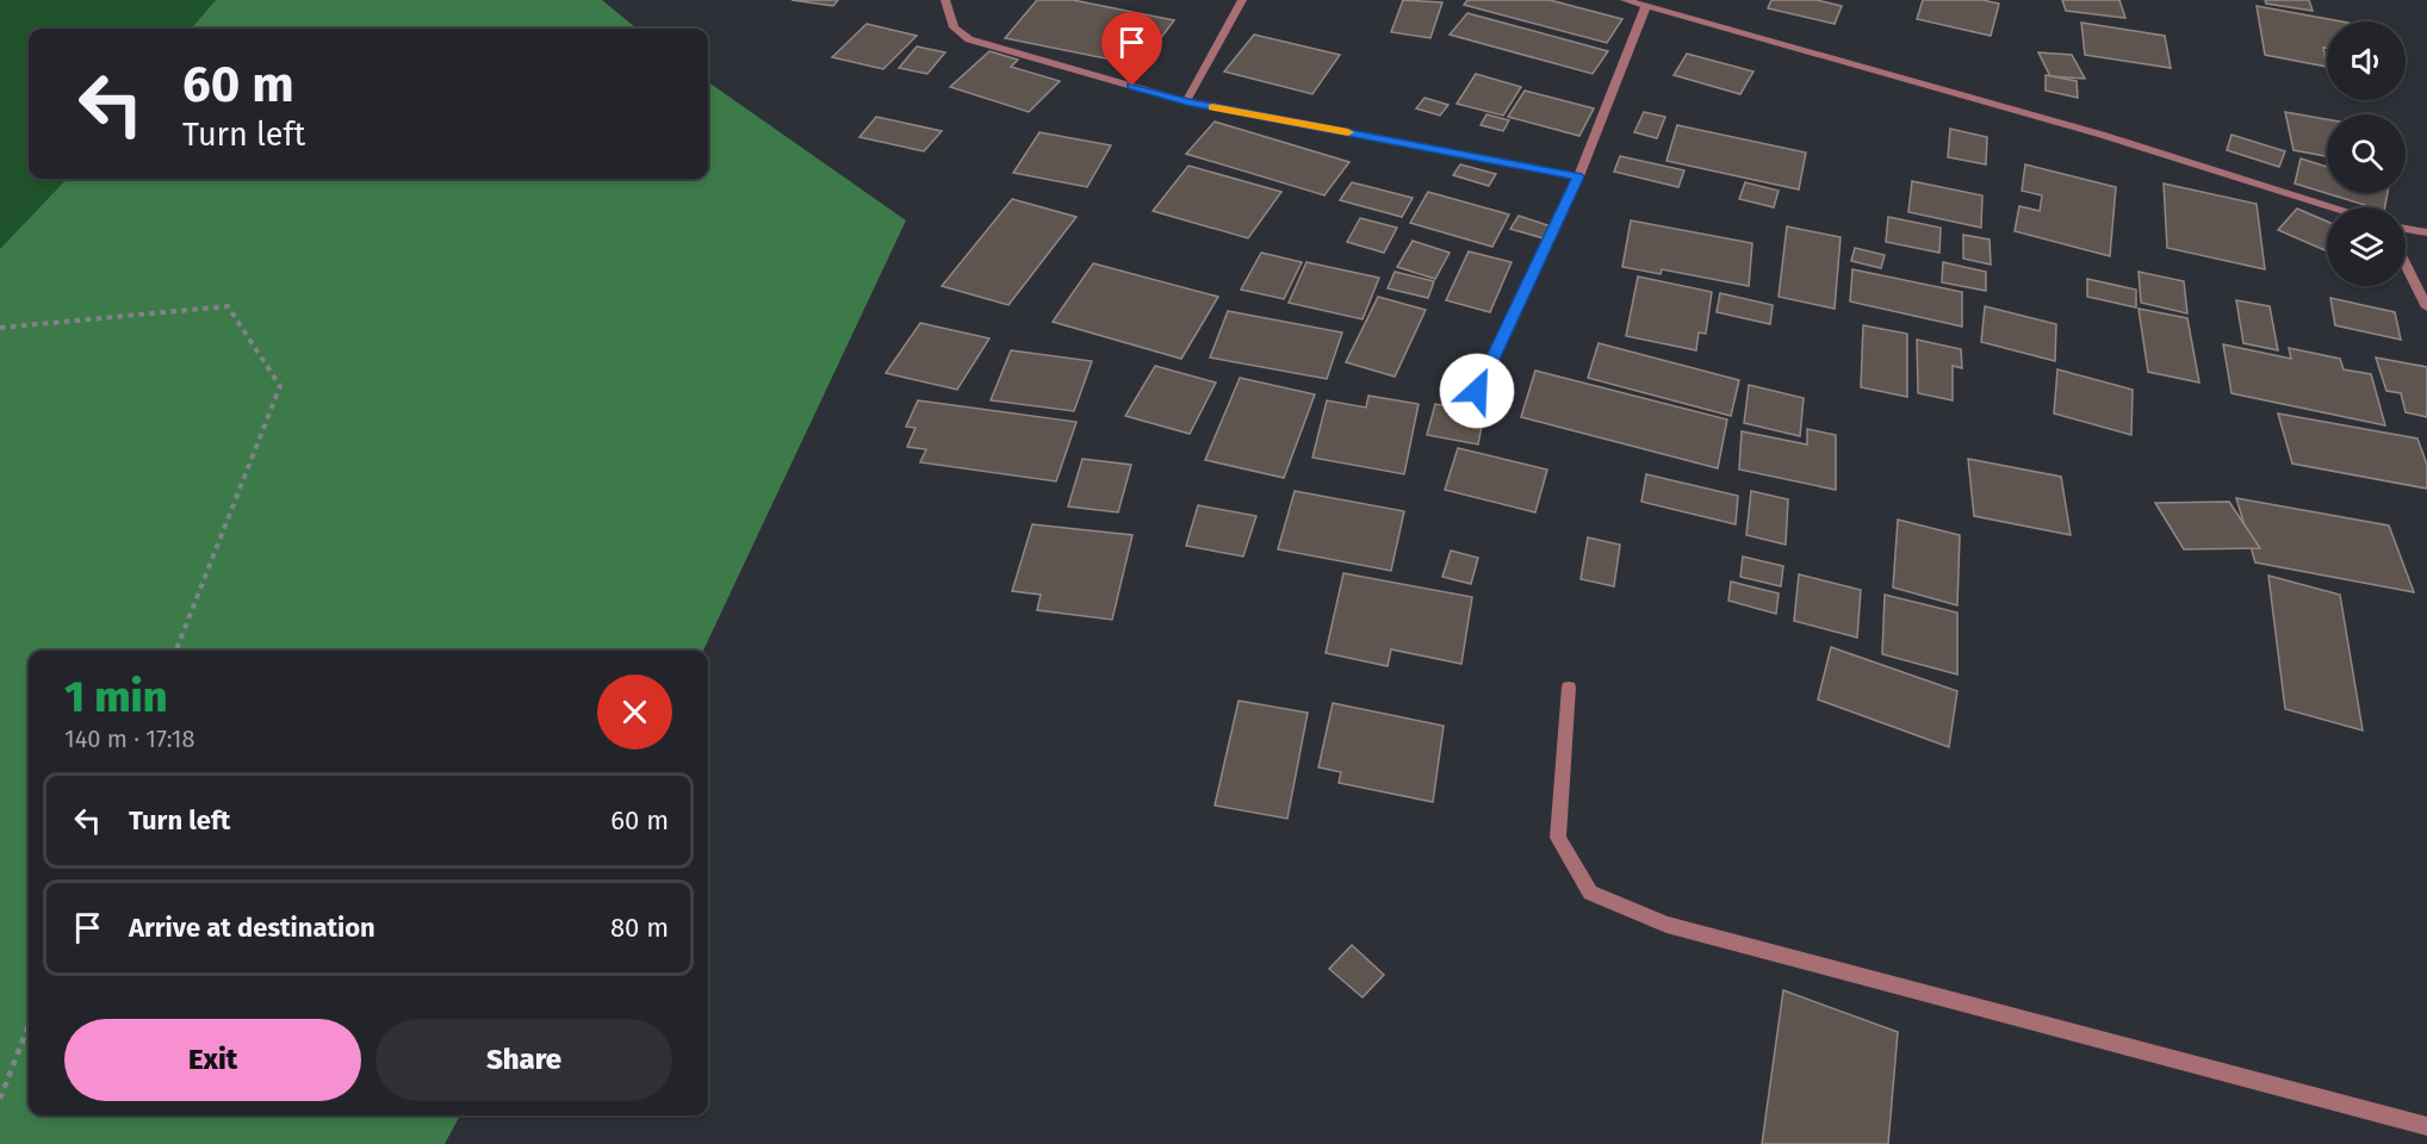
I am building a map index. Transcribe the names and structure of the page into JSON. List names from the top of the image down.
{
  "page": {
    "turn": ["60 m", "Turn left"],
    "heading": ["1 min", "140 m · 17:18"],
    "list": [
      {
        "name": "Turn left",
        "value": "60 m"
      },
      {
        "name": "Arrive at destination",
        "value": "80 m"
      }
    ],
    "buttons": ["Exit", "Share"]
  }
}
